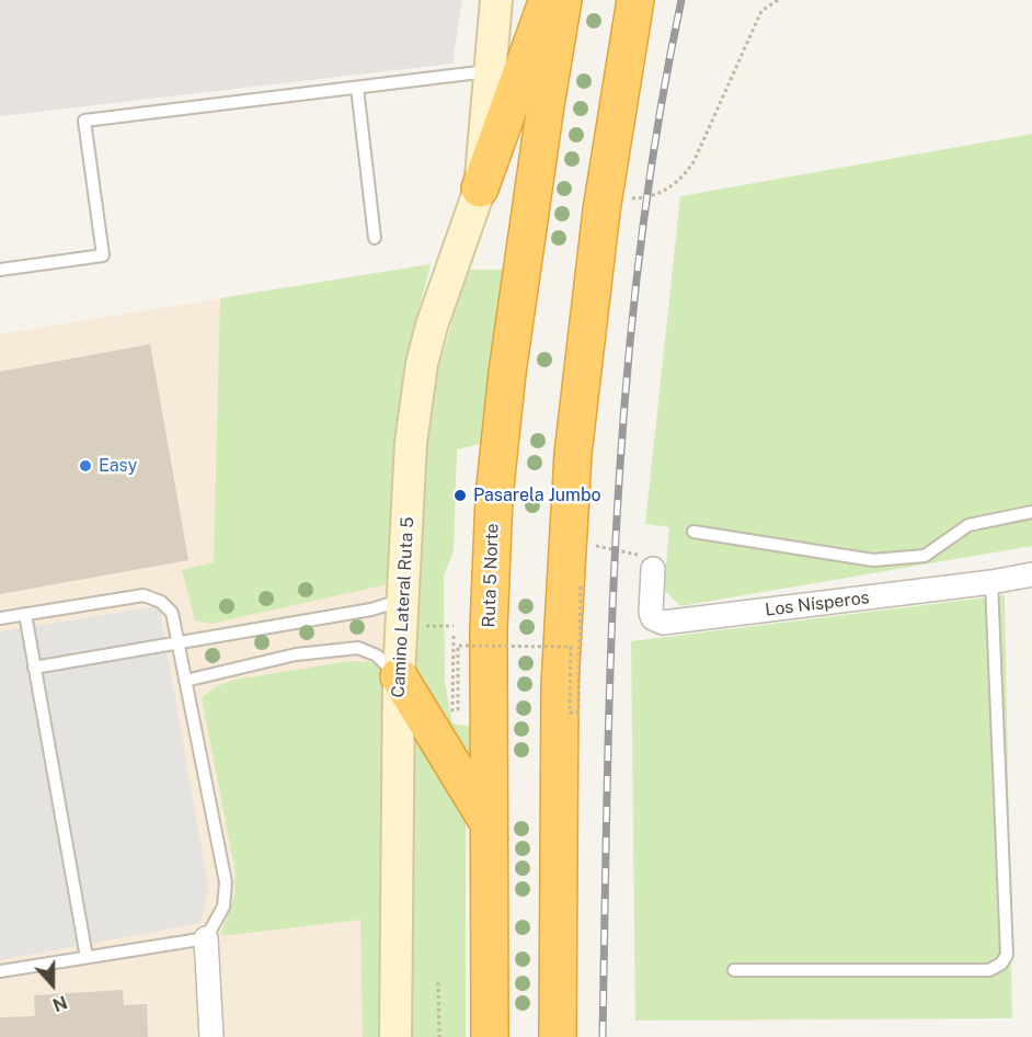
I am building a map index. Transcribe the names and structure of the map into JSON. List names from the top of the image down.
{
  "streets": {
    "highway": ["Ruta 5 Norte"],
    "street": ["Los Nísperos", "Camino Lateral Ruta 5"]
  },
  "places": ["Easy", "Pasarela Jumbo"],
  "north": "bottom"
}
